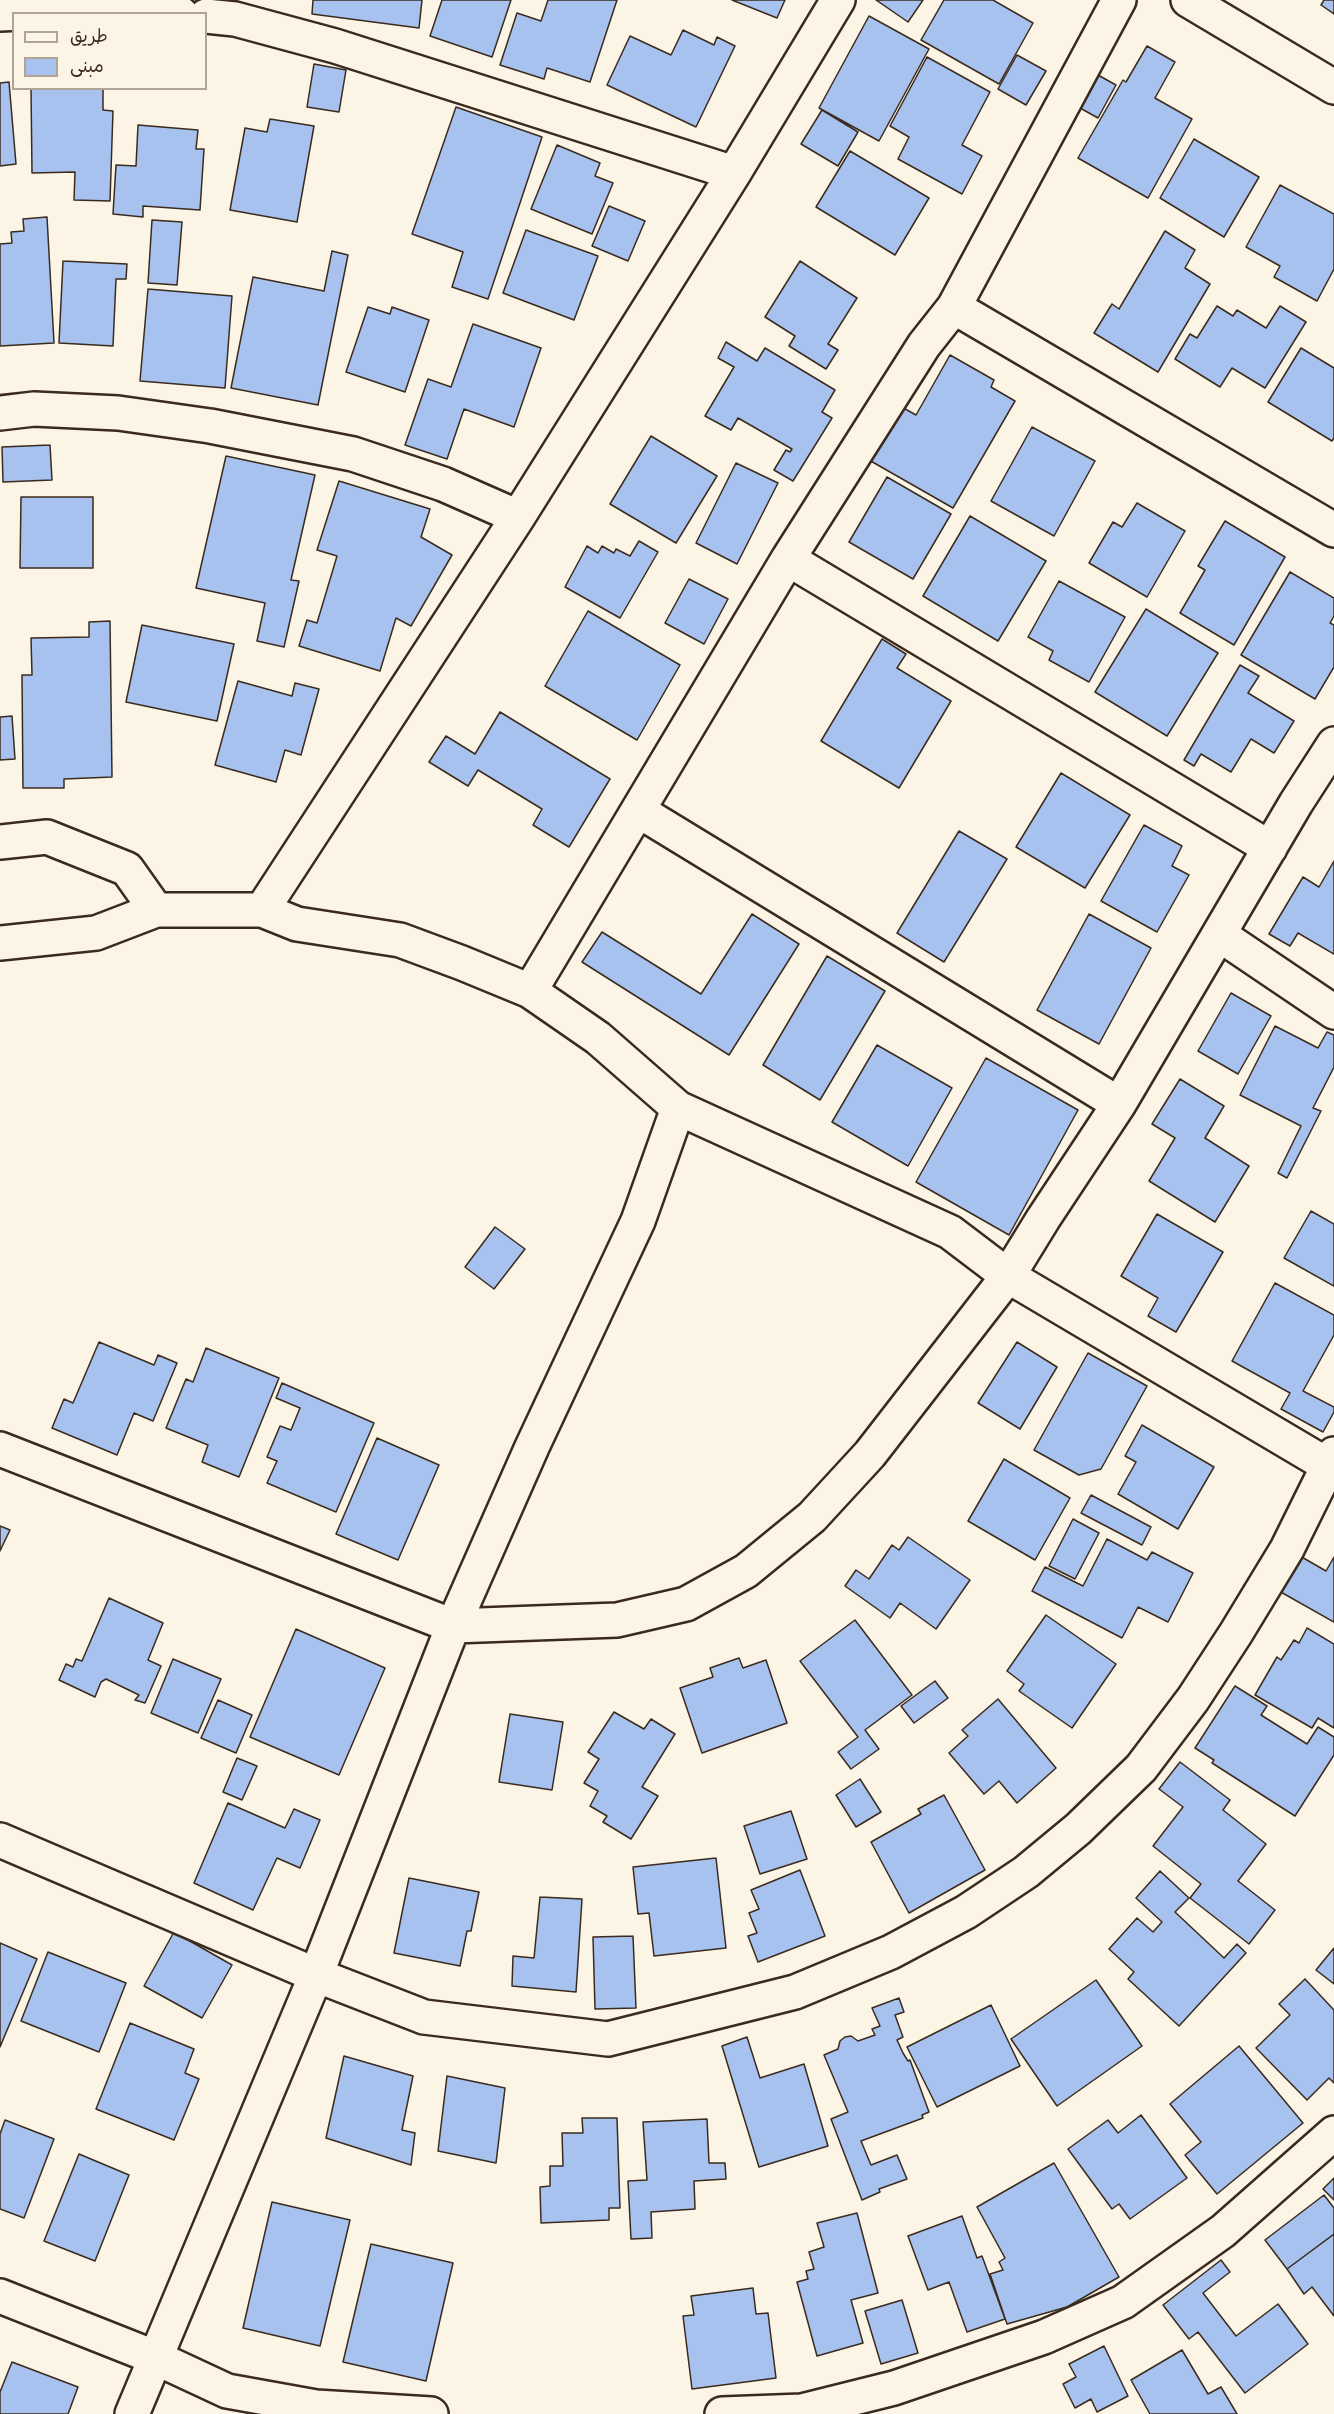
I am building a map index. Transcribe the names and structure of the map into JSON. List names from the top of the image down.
{
  "legend": ["طريق", "مبنى"]
}
